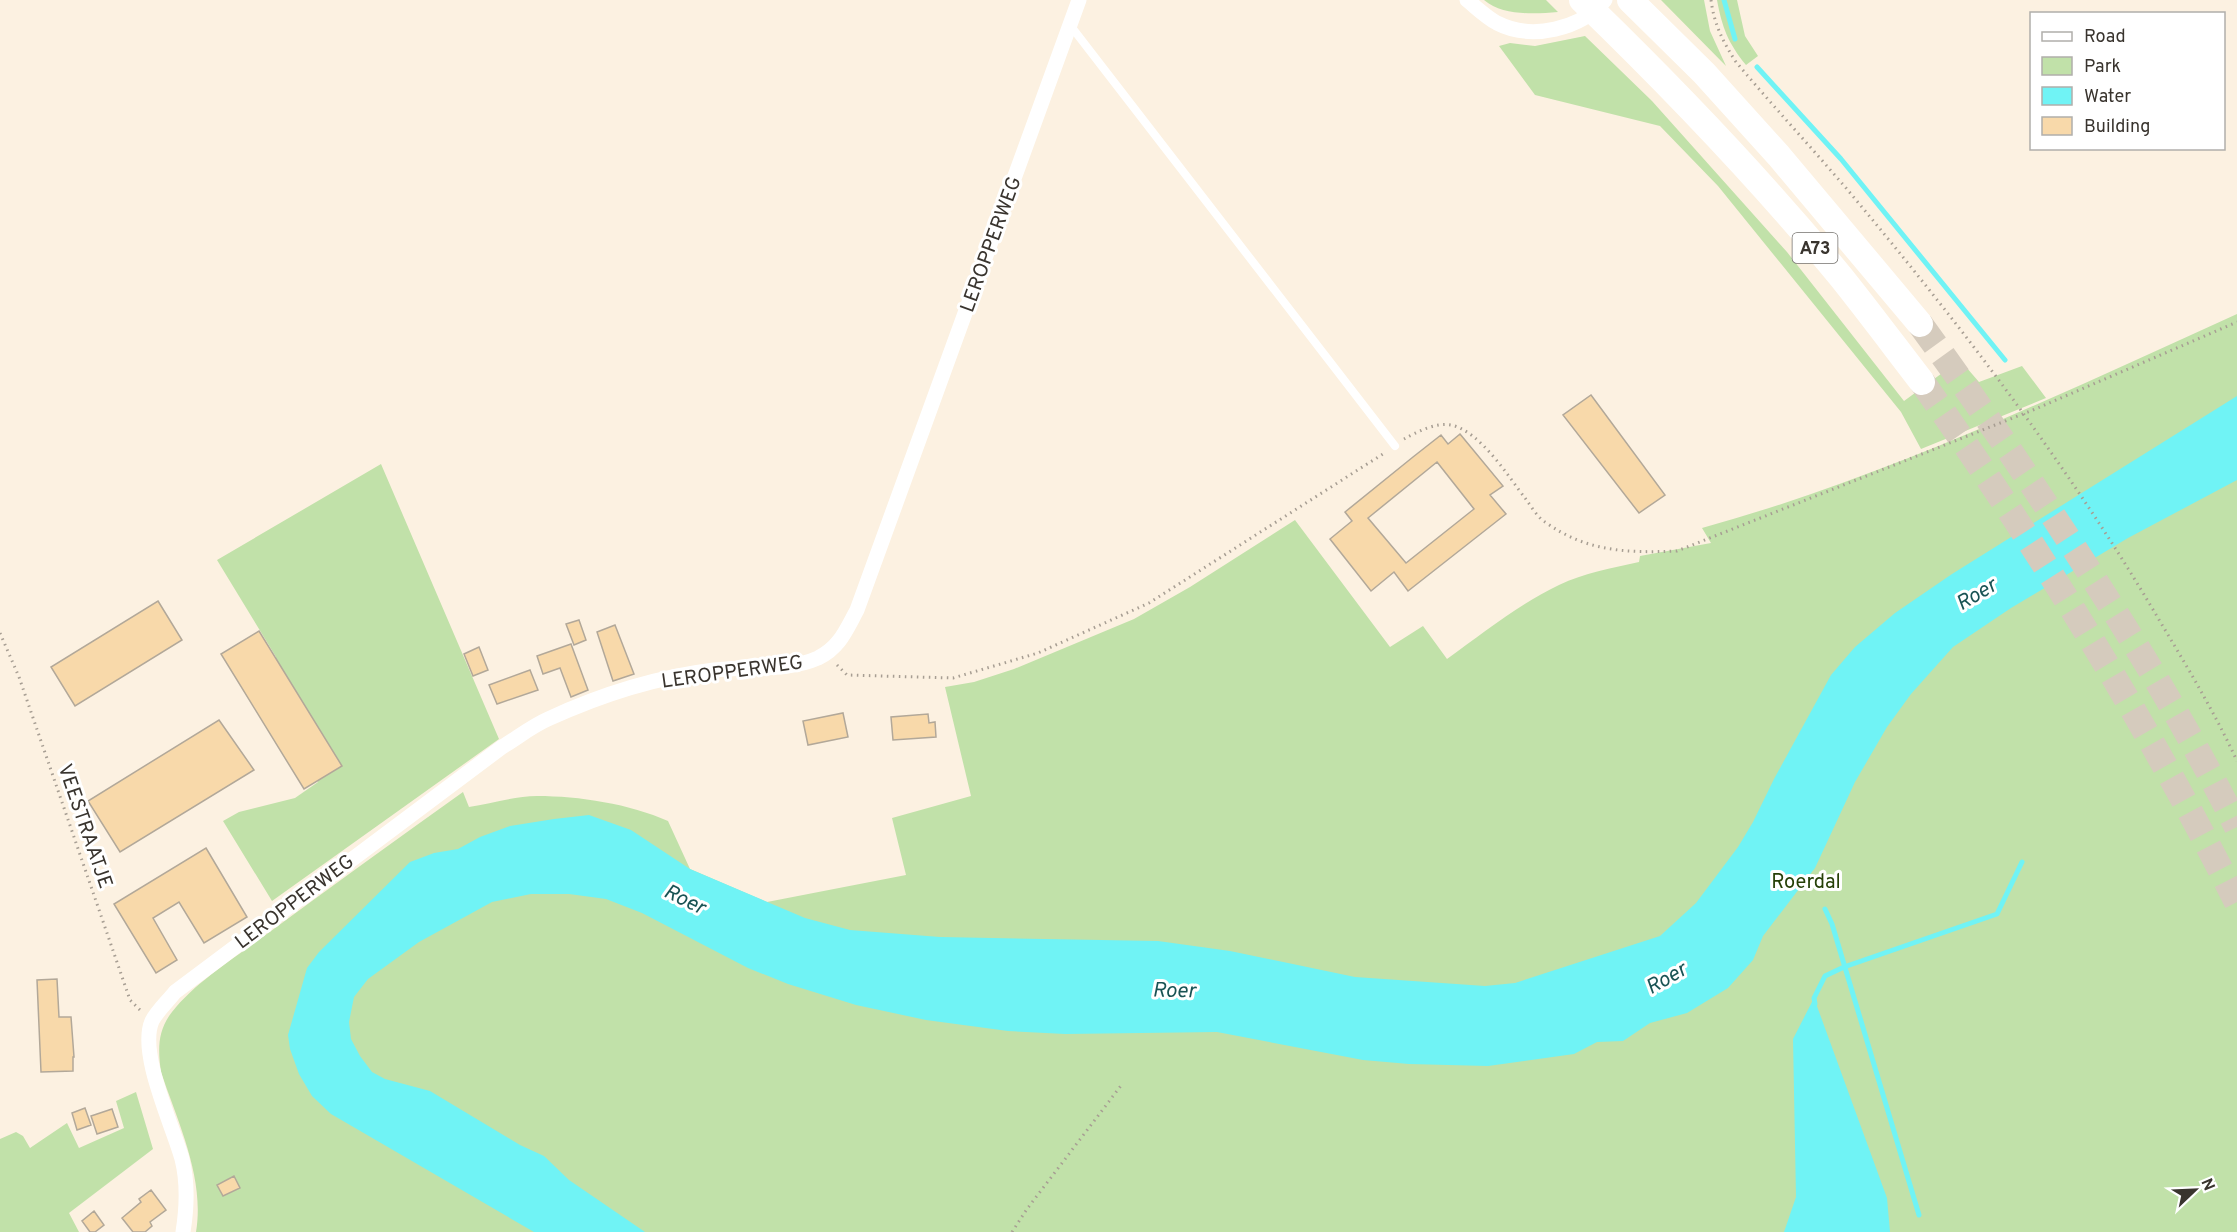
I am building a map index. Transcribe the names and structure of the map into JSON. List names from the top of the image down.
{
  "streets": {
    "highway": ["A73"],
    "street": ["LEROPPERWEG"],
    "path": ["VEESTRAATJE"]
  },
  "crossings": [
    ["LEROPPERWEG", "VEESTRAATJE"]
  ],
  "water": ["Roer"],
  "parks": ["Roerdal"],
  "legend": [
    "Road",
    "Park",
    "Water",
    "Building"
  ],
  "north": "top right"
}
